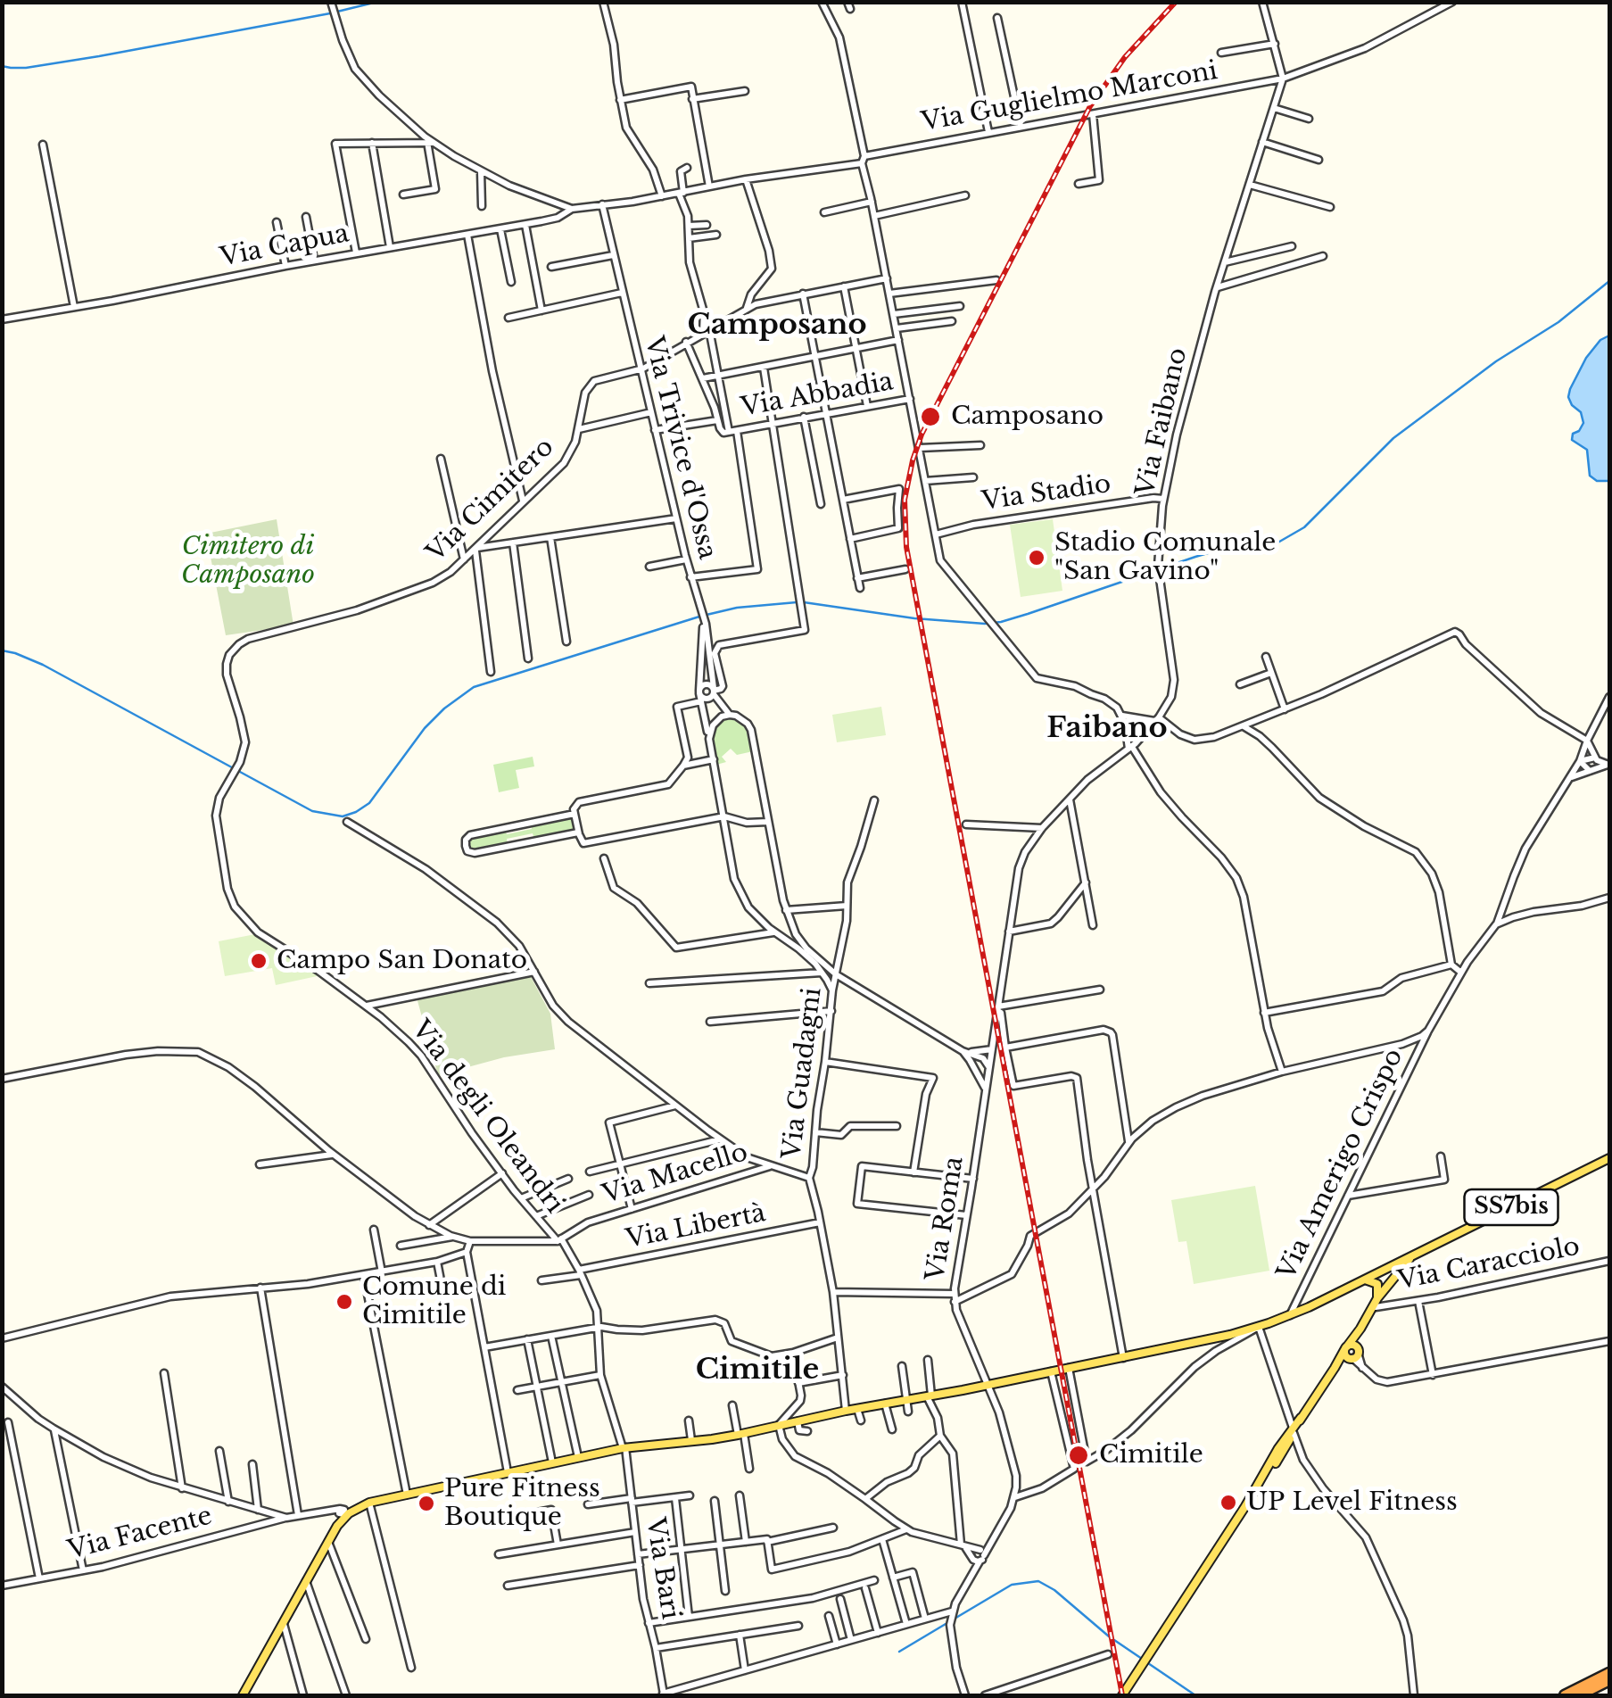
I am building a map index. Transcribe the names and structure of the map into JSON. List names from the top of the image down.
{
  "streets": {
    "main road": ["SS7bis"],
    "street": [
      "Via Guglielmo Marconi",
      "Via Capua",
      "Via Abbadia",
      "Via Faibano",
      "Via Trivice d'Ossa",
      "Via Stadio",
      "Via Cimitero",
      "Via Guadagni",
      "Via degli Oleandri",
      "Via Amerigo Crispo",
      "Via Macello",
      "Via Roma",
      "Via Libertà",
      "Via Caracciolo",
      "Via Facente",
      "Via Bari"
    ]
  },
  "crossings": [
    ["Via Guglielmo Marconi", "Via Capua"],
    ["Via Guglielmo Marconi", "Via Faibano"],
    ["Via Capua", "Via Trivice d'Ossa"],
    ["Via Abbadia", "Via Cimitero"],
    ["Via Faibano", "Via Stadio"],
    ["Via Faibano", "Via Roma"],
    ["Via Trivice d'Ossa", "Via Cimitero"],
    ["Via Cimitero", "Via degli Oleandri"],
    ["Via Guadagni", "Via Macello"],
    ["Via degli Oleandri", "Via Macello"],
    ["Via degli Oleandri", "Via Libertà"],
    ["Via degli Oleandri", "Via Bari"],
    ["SS7bis", "Via Caracciolo"]
  ],
  "districts": ["Camposano", "Faibano", "Cimitile"],
  "parks": ["Cimitero di Camposano"],
  "places": [
    "Camposano",
    "Stadio Comunale \"San Gavino\"",
    "Campo San Donato",
    "Comune di Cimitile",
    "Cimitile",
    "UP Level Fitness",
    "Pure Fitness Boutique"
  ]
}
